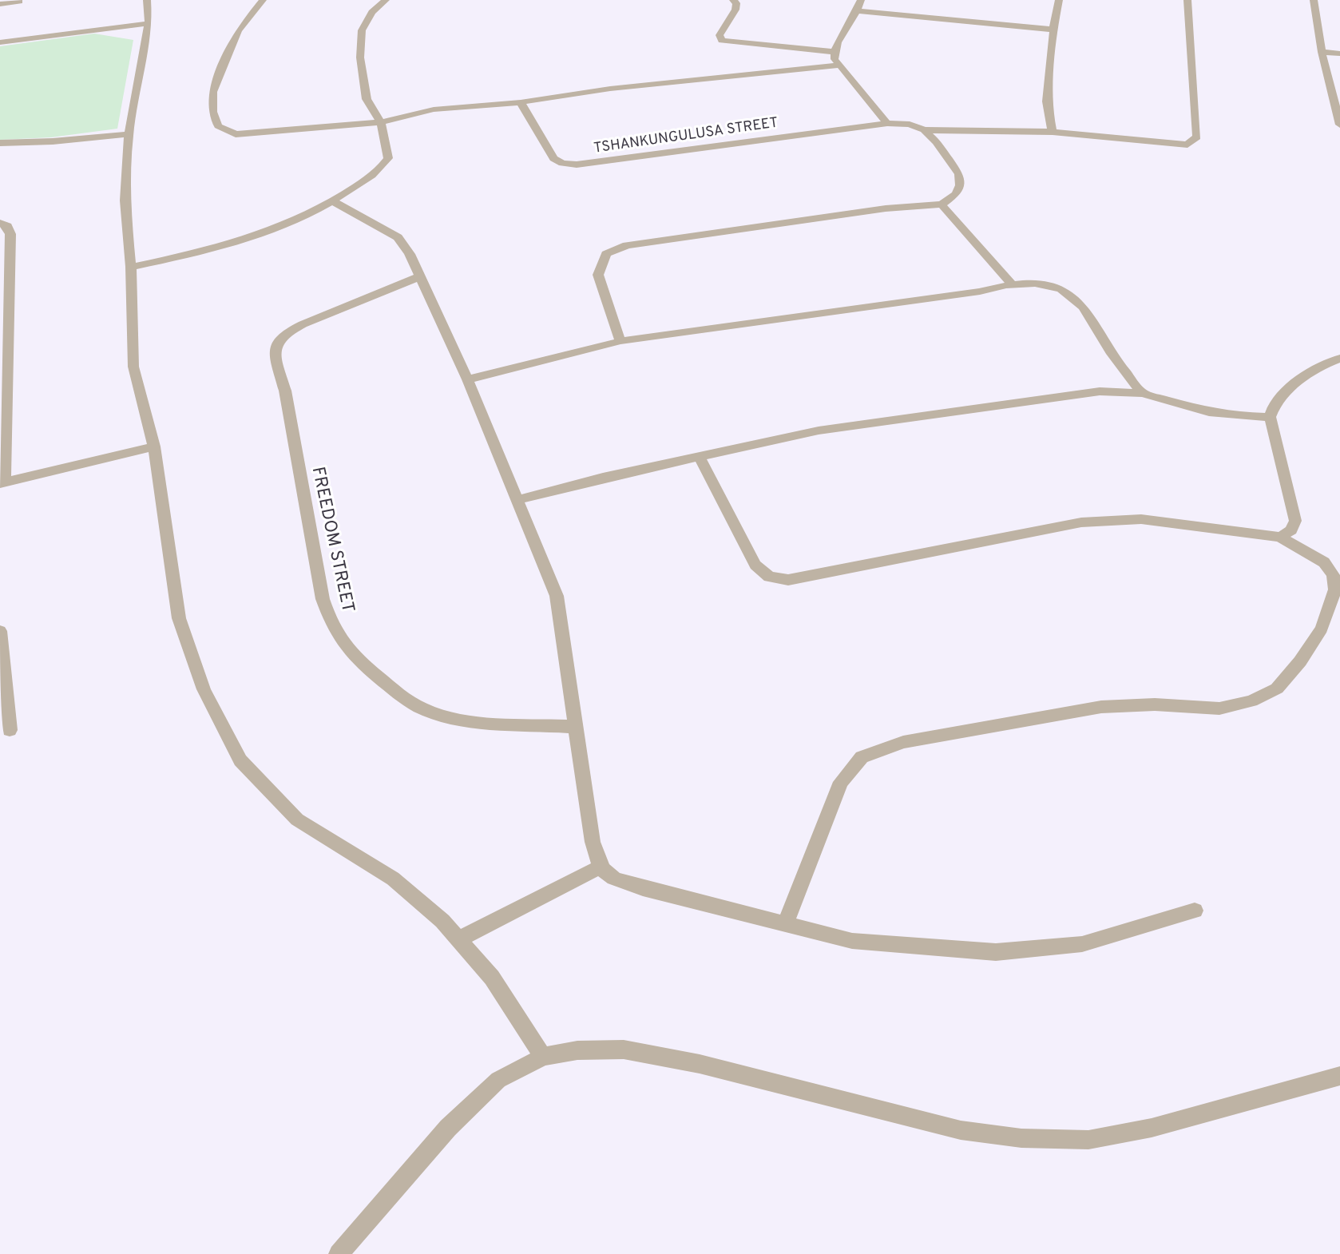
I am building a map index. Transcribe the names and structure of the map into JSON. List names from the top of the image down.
{
  "streets": {
    "street": ["TSHANKUNGULUSA STREET", "FREEDOM STREET"]
  }
}
